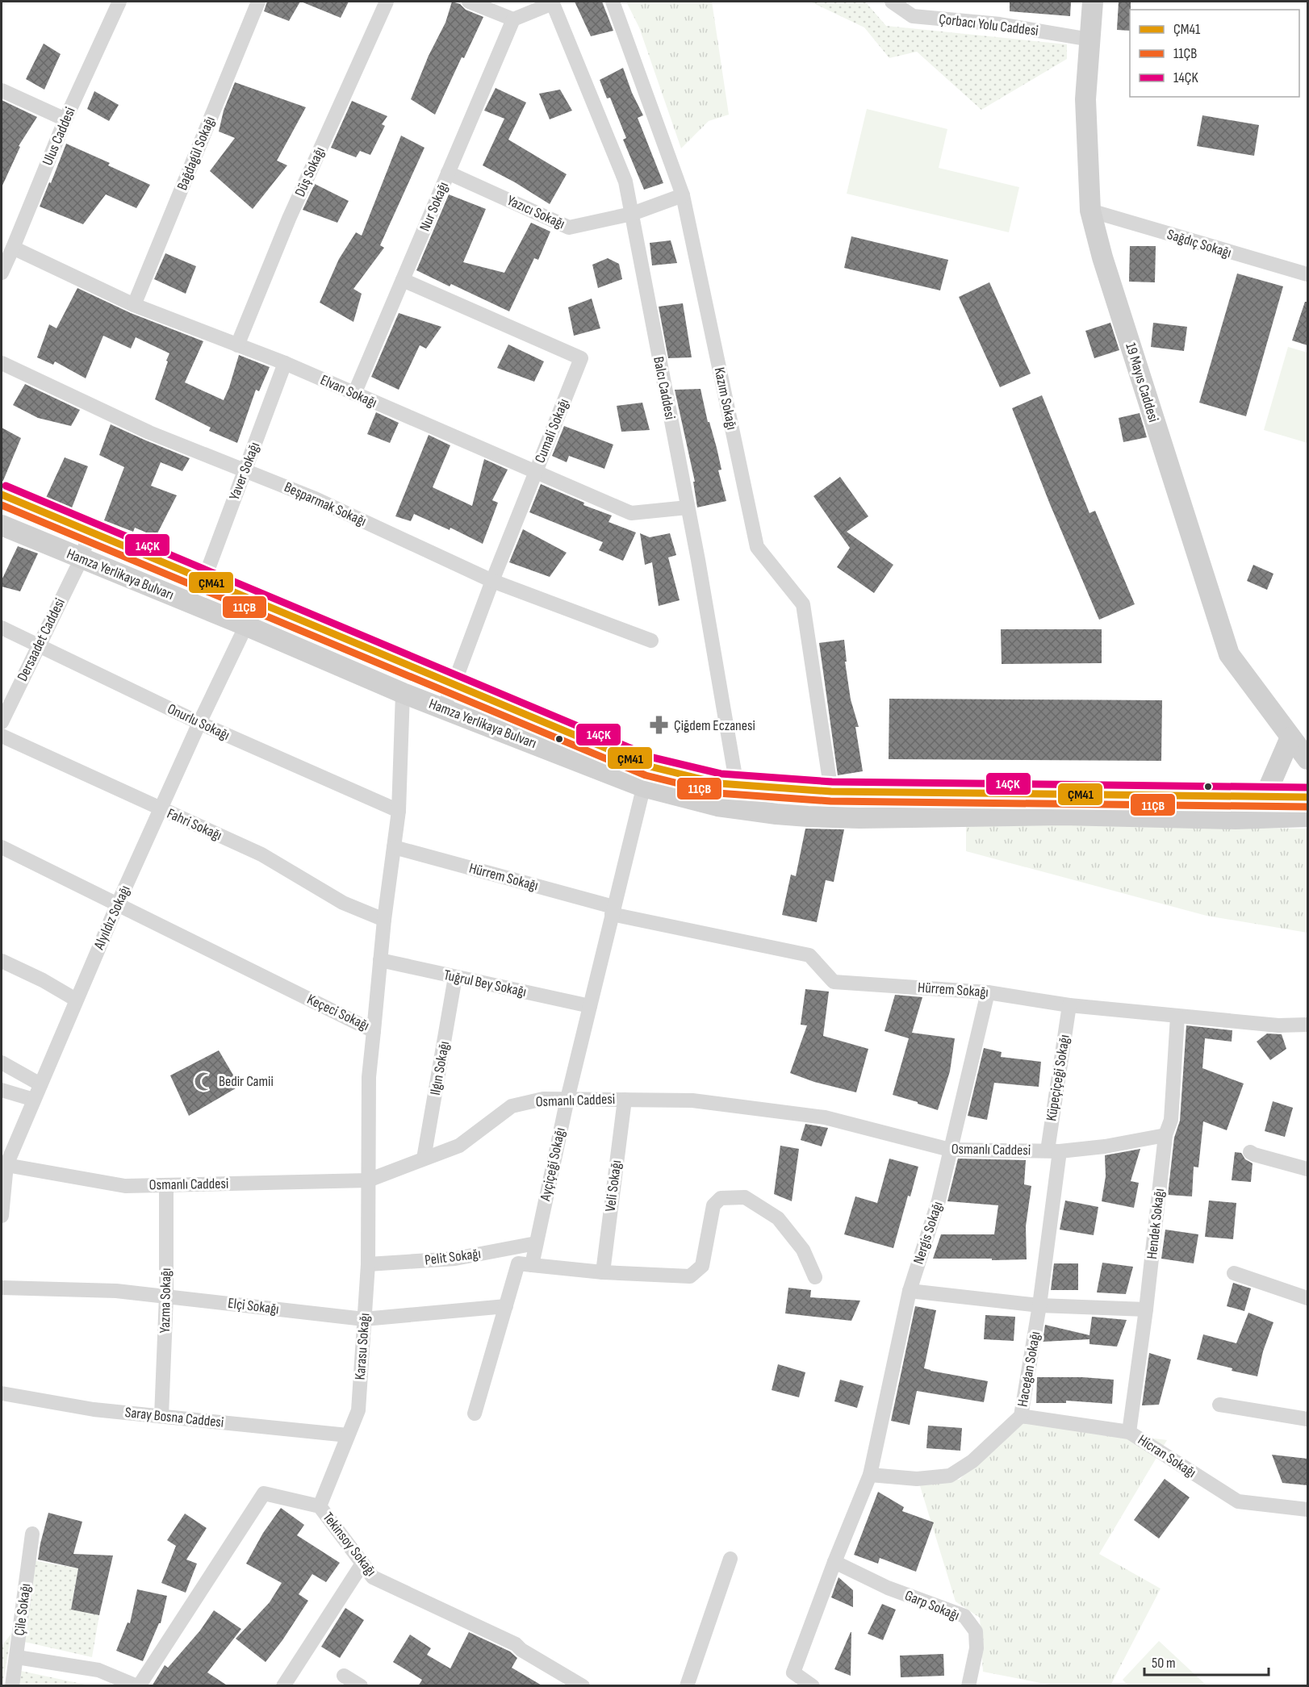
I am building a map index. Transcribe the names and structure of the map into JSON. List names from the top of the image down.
{
  "streets": {
    "main road": ["19 Mayıs Caddesi", "Hamza Yerlikaya Bulvarı"],
    "street": [
      "Çorbacı Yolu Caddesi",
      "Ulus Caddesi",
      "Bağdagül Sokağı",
      "Düş Sokağı",
      "Nur Sokağı",
      "Yazıcı Sokağı",
      "Sağdıç Sokağı",
      "Balcı Caddesi",
      "Elvan Sokağı",
      "Kazım Sokağı",
      "Cumali Sokağı",
      "Yaver Sokağı",
      "Beşparmak Sokağı",
      "Dersaadet Caddesi",
      "Onurlu Sokağı",
      "Fahri Sokağı",
      "Hürrem Sokağı",
      "Alyıldız Sokağı",
      "Tuğrul Bey Sokağı",
      "Keçeci Sokağı",
      "Ilgın Sokağı",
      "Küpeçiçeği Sokağı",
      "Osmanlı Caddesi",
      "Ayçiçeği Sokağı",
      "Veli Sokağı",
      "Hendek Sokağı",
      "Nergis Sokağı",
      "Pelit Sokağı",
      "Yazma Sokağı",
      "Elçi Sokağı",
      "Karasu Sokağı",
      "Hacegan Sokağı",
      "Saray Bosna Caddesi",
      "Hicran Sokağı",
      "Tekinsoy Sokağı",
      "Garp Sokağı",
      "Çile Sokağı"
    ]
  },
  "crossings": [
    ["Çorbacı Yolu Caddesi", "19 Mayıs Caddesi"],
    ["Ulus Caddesi", "Elvan Sokağı"],
    ["Bağdagül Sokağı", "Elvan Sokağı"],
    ["Düş Sokağı", "Elvan Sokağı"],
    ["Nur Sokağı", "Yazıcı Sokağı"],
    ["Nur Sokağı", "Elvan Sokağı"],
    ["Nur Sokağı", "Cumali Sokağı"],
    ["Yazıcı Sokağı", "Balcı Caddesi"],
    ["Yazıcı Sokağı", "Kazım Sokağı"],
    ["Sağdıç Sokağı", "19 Mayıs Caddesi"],
    ["Balcı Caddesi", "Elvan Sokağı"],
    ["Balcı Caddesi", "Hamza Yerlikaya Bulvarı"],
    ["Elvan Sokağı", "Cumali Sokağı"],
    ["Elvan Sokağı", "Yaver Sokağı"],
    ["Kazım Sokağı", "Hamza Yerlikaya Bulvarı"],
    ["Cumali Sokağı", "Beşparmak Sokağı"],
    ["Cumali Sokağı", "Hamza Yerlikaya Bulvarı"],
    ["Yaver Sokağı", "Beşparmak Sokağı"],
    ["Yaver Sokağı", "Hamza Yerlikaya Bulvarı"],
    ["Hamza Yerlikaya Bulvarı", "Dersaadet Caddesi"],
    ["Hamza Yerlikaya Bulvarı", "Alyıldız Sokağı"],
    ["Hamza Yerlikaya Bulvarı", "Keçeci Sokağı"],
    ["Hamza Yerlikaya Bulvarı", "Ayçiçeği Sokağı"],
    ["Dersaadet Caddesi", "Onurlu Sokağı"],
    ["Onurlu Sokağı", "Alyıldız Sokağı"],
    ["Onurlu Sokağı", "Keçeci Sokağı"],
    ["Fahri Sokağı", "Alyıldız Sokağı"],
    ["Fahri Sokağı", "Keçeci Sokağı"],
    ["Hürrem Sokağı", "Keçeci Sokağı"],
    ["Hürrem Sokağı", "Küpeçiçeği Sokağı"],
    ["Hürrem Sokağı", "Ayçiçeği Sokağı"],
    ["Hürrem Sokağı", "Hendek Sokağı"],
    ["Hürrem Sokağı", "Nergis Sokağı"],
    ["Alyıldız Sokağı", "Keçeci Sokağı"],
    ["Alyıldız Sokağı", "Osmanlı Caddesi"],
    ["Tuğrul Bey Sokağı", "Keçeci Sokağı"],
    ["Tuğrul Bey Sokağı", "Ilgın Sokağı"],
    ["Tuğrul Bey Sokağı", "Ayçiçeği Sokağı"],
    ["Keçeci Sokağı", "Karasu Sokağı"],
    ["Ilgın Sokağı", "Osmanlı Caddesi"],
    ["Küpeçiçeği Sokağı", "Osmanlı Caddesi"],
    ["Küpeçiçeği Sokağı", "Hacegan Sokağı"],
    ["Osmanlı Caddesi", "Ayçiçeği Sokağı"],
    ["Osmanlı Caddesi", "Veli Sokağı"],
    ["Osmanlı Caddesi", "Hendek Sokağı"],
    ["Osmanlı Caddesi", "Nergis Sokağı"],
    ["Osmanlı Caddesi", "Yazma Sokağı"],
    ["Osmanlı Caddesi", "Karasu Sokağı"],
    ["Osmanlı Caddesi", "Hacegan Sokağı"],
    ["Ayçiçeği Sokağı", "Pelit Sokağı"],
    ["Hendek Sokağı", "Hicran Sokağı"],
    ["Nergis Sokağı", "Hacegan Sokağı"],
    ["Nergis Sokağı", "Garp Sokağı"],
    ["Pelit Sokağı", "Karasu Sokağı"],
    ["Yazma Sokağı", "Elçi Sokağı"],
    ["Yazma Sokağı", "Saray Bosna Caddesi"],
    ["Elçi Sokağı", "Karasu Sokağı"],
    ["Karasu Sokağı", "Saray Bosna Caddesi"],
    ["Karasu Sokağı", "Tekinsoy Sokağı"],
    ["Hacegan Sokağı", "Hicran Sokağı"]
  ],
  "places": {
    "pharmacy": ["Çiğdem Eczanesi"],
    "mosque": ["Bedir Camii"]
  },
  "lines": ["transit line 14ÇK", "transit line ÇM41", "transit line 11ÇB"],
  "legend": ["ÇM41", "11ÇB", "14ÇK"],
  "scale_bar": "50 m"
}
